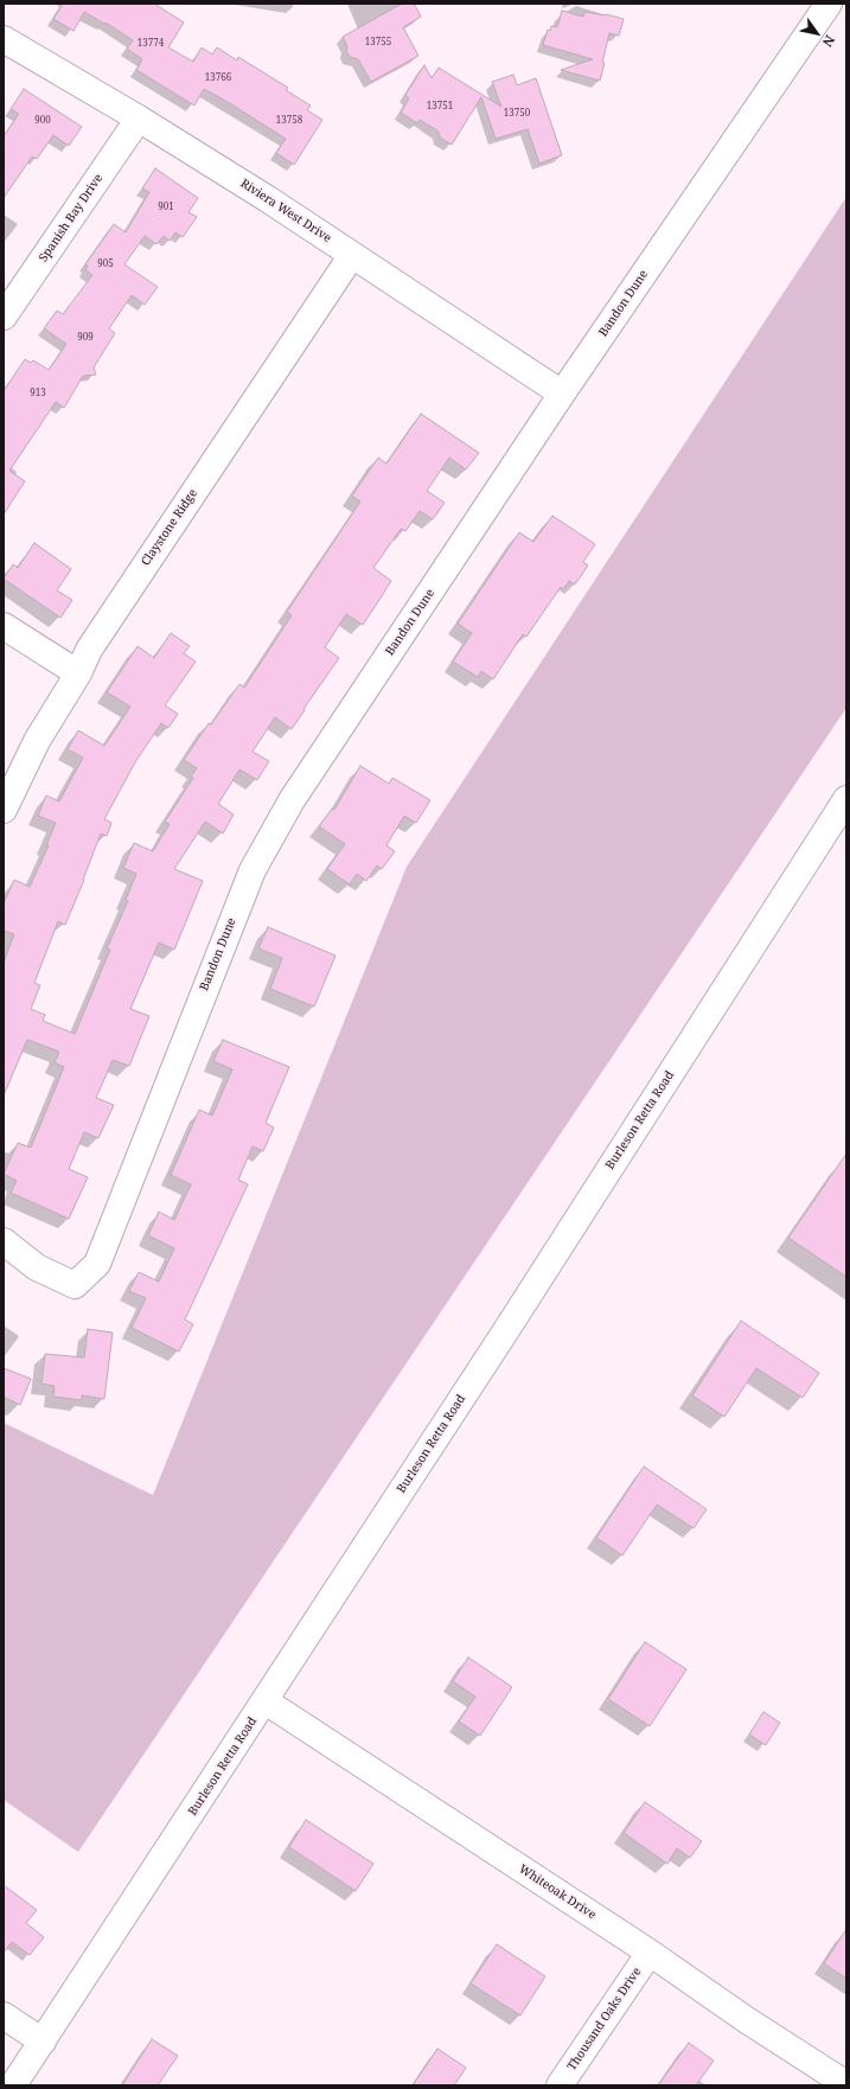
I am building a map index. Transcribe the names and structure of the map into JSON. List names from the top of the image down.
{
  "streets": {
    "street": [
      "Riviera West Drive",
      "Spanish Bay Drive",
      "Bandon Dune",
      "Claystone Ridge",
      "Burleson Retta Road",
      "Whiteoak Drive",
      "Thousand Oaks Drive"
    ]
  },
  "crossings": [
    ["Riviera West Drive", "Spanish Bay Drive"],
    ["Riviera West Drive", "Bandon Dune"],
    ["Riviera West Drive", "Claystone Ridge"],
    ["Burleson Retta Road", "Whiteoak Drive"],
    ["Whiteoak Drive", "Thousand Oaks Drive"]
  ],
  "house_numbers": [
    "13755",
    "13774",
    "13766",
    "13751",
    "13750",
    "900",
    "13758",
    "901",
    "905",
    "909",
    "913"
  ],
  "north": "bottom right"
}
